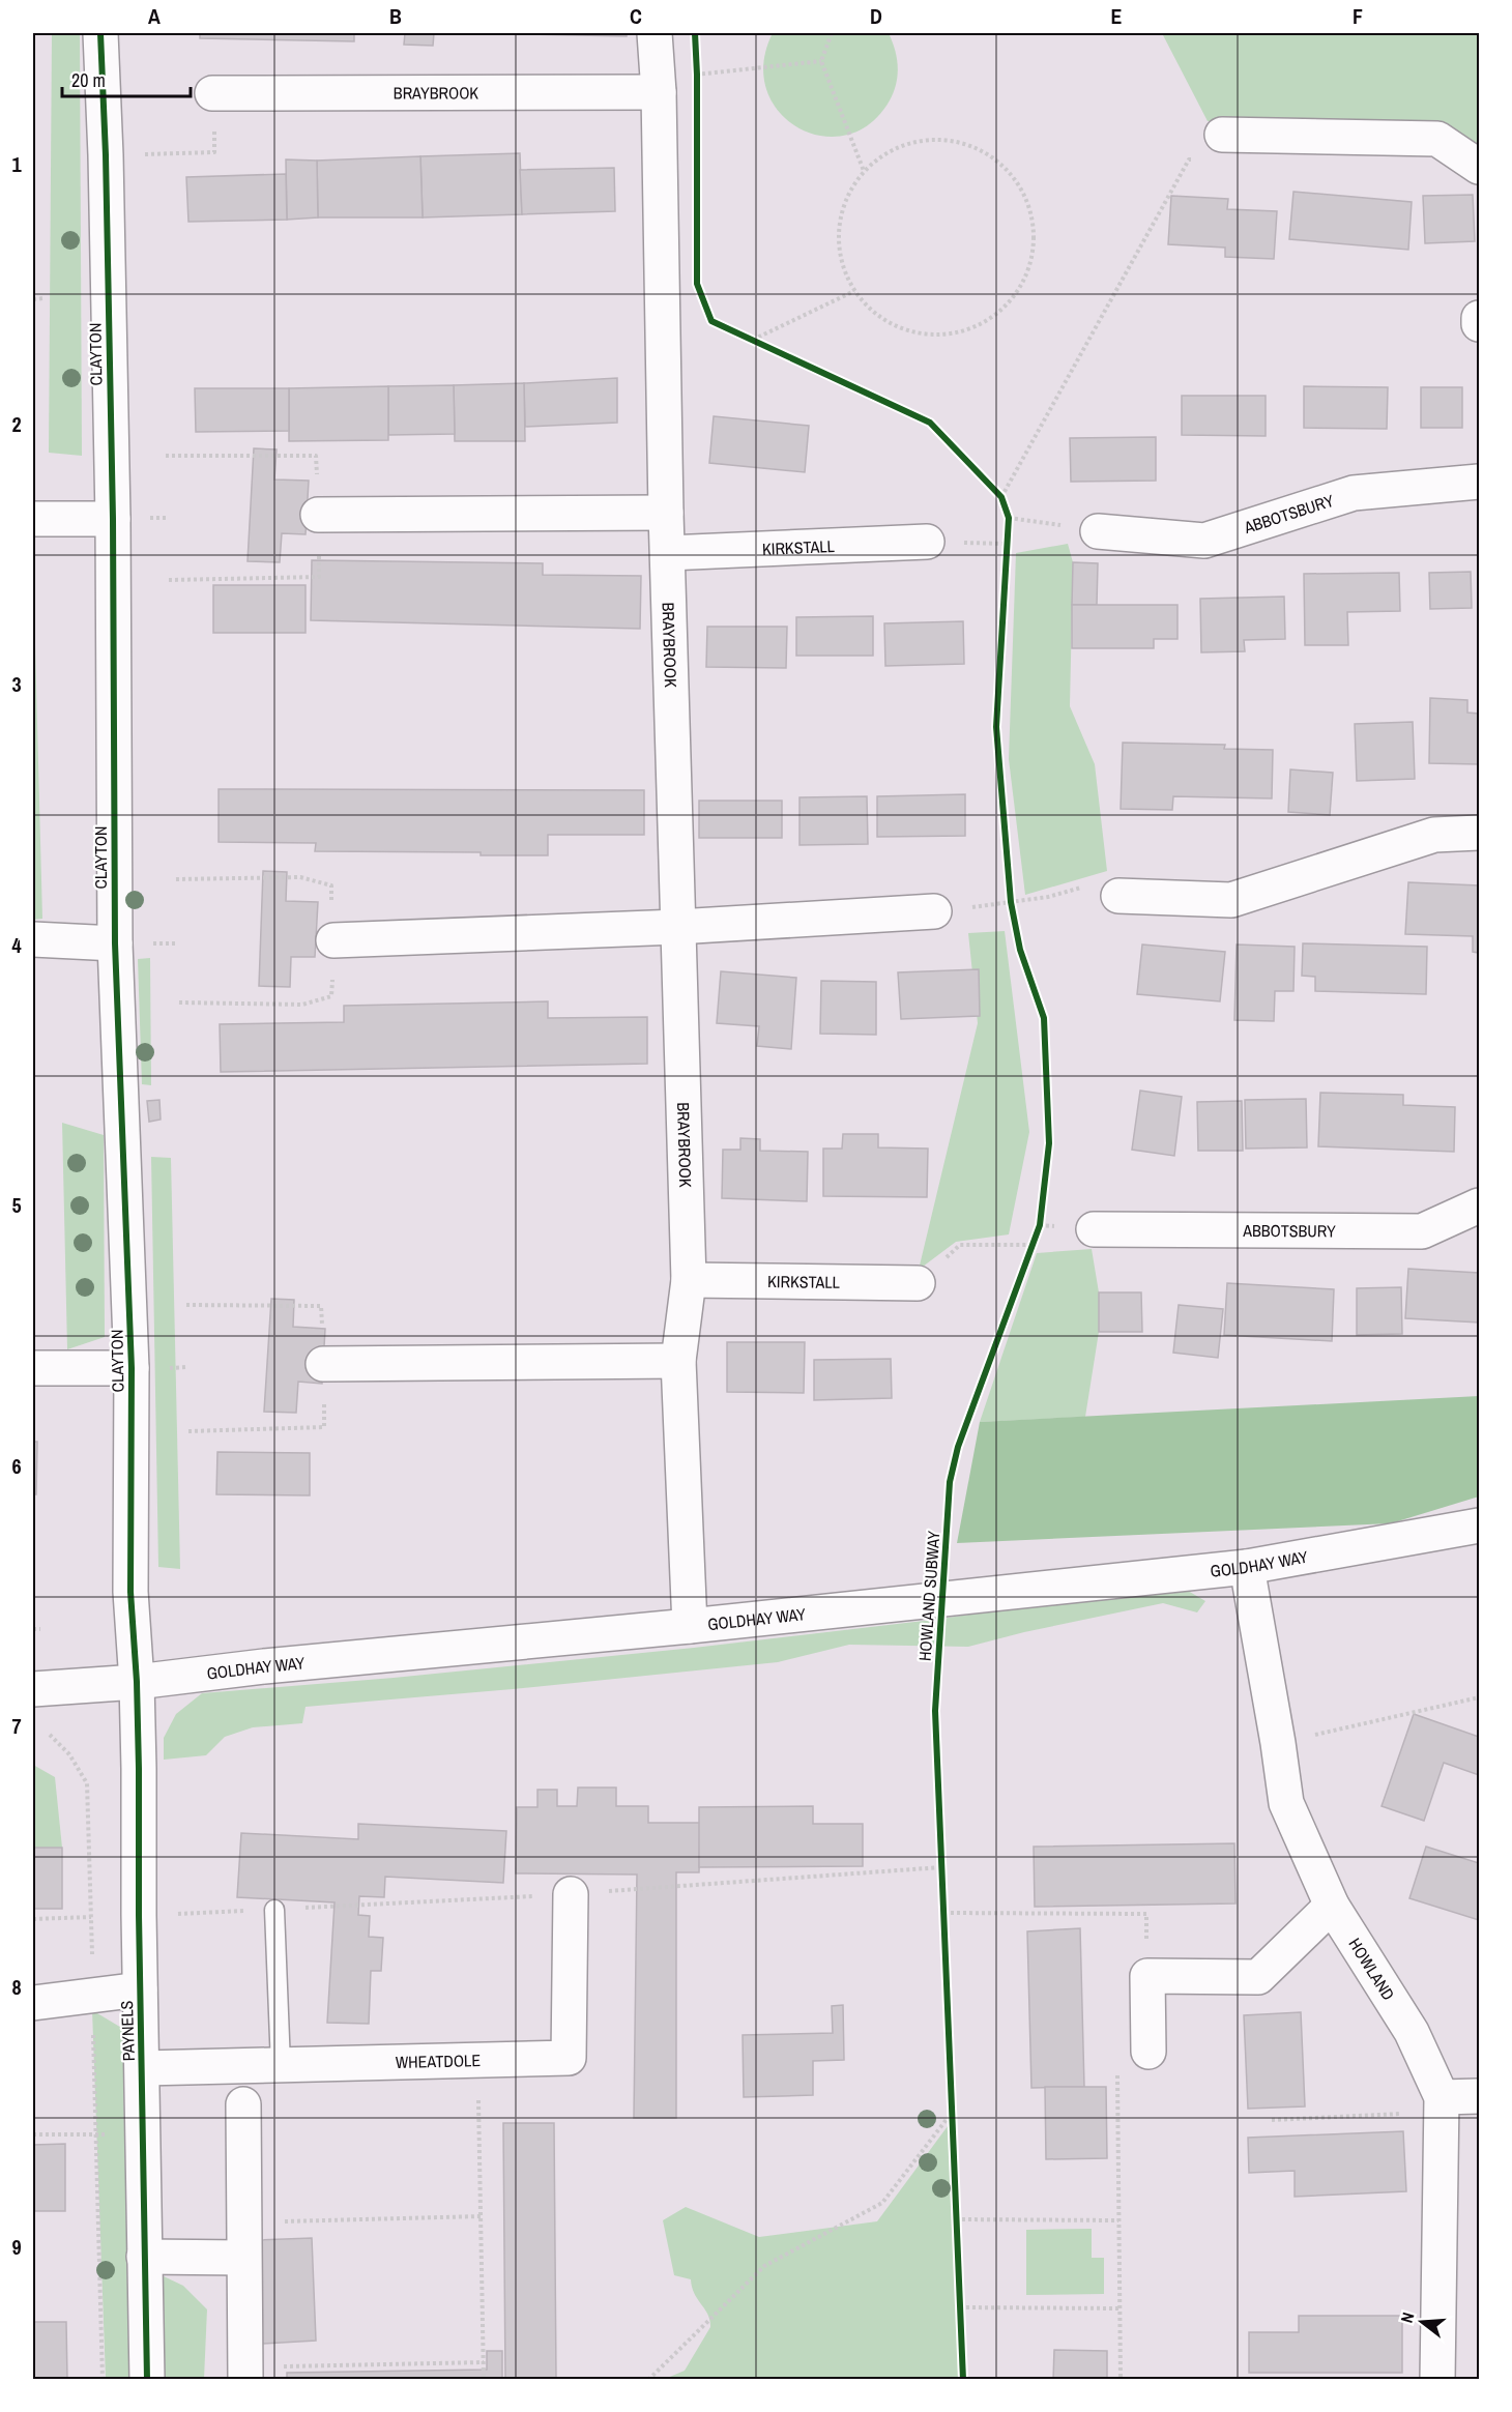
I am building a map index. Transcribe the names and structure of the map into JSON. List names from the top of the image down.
{
  "streets": {
    "street": [
      "BRAYBROOK",
      "CLAYTON",
      "ABBOTSBURY",
      "KIRKSTALL",
      "GOLDHAY WAY",
      "HOWLAND",
      "PAYNELS",
      "WHEATDOLE"
    ],
    "cycle path": ["HOWLAND SUBWAY"]
  },
  "crossings": [
    ["BRAYBROOK", "KIRKSTALL"],
    ["BRAYBROOK", "GOLDHAY WAY"],
    ["CLAYTON", "GOLDHAY WAY"],
    ["CLAYTON", "PAYNELS"],
    ["GOLDHAY WAY", "HOWLAND"],
    ["GOLDHAY WAY", "PAYNELS"],
    ["PAYNELS", "WHEATDOLE"]
  ],
  "scale_bar": "20 m",
  "north": "left",
  "grid": {
    "columns": [
      "A",
      "B",
      "C",
      "D",
      "E",
      "F"
    ],
    "rows": [
      "1",
      "2",
      "3",
      "4",
      "5",
      "6",
      "7",
      "8",
      "9"
    ]
  }
}
